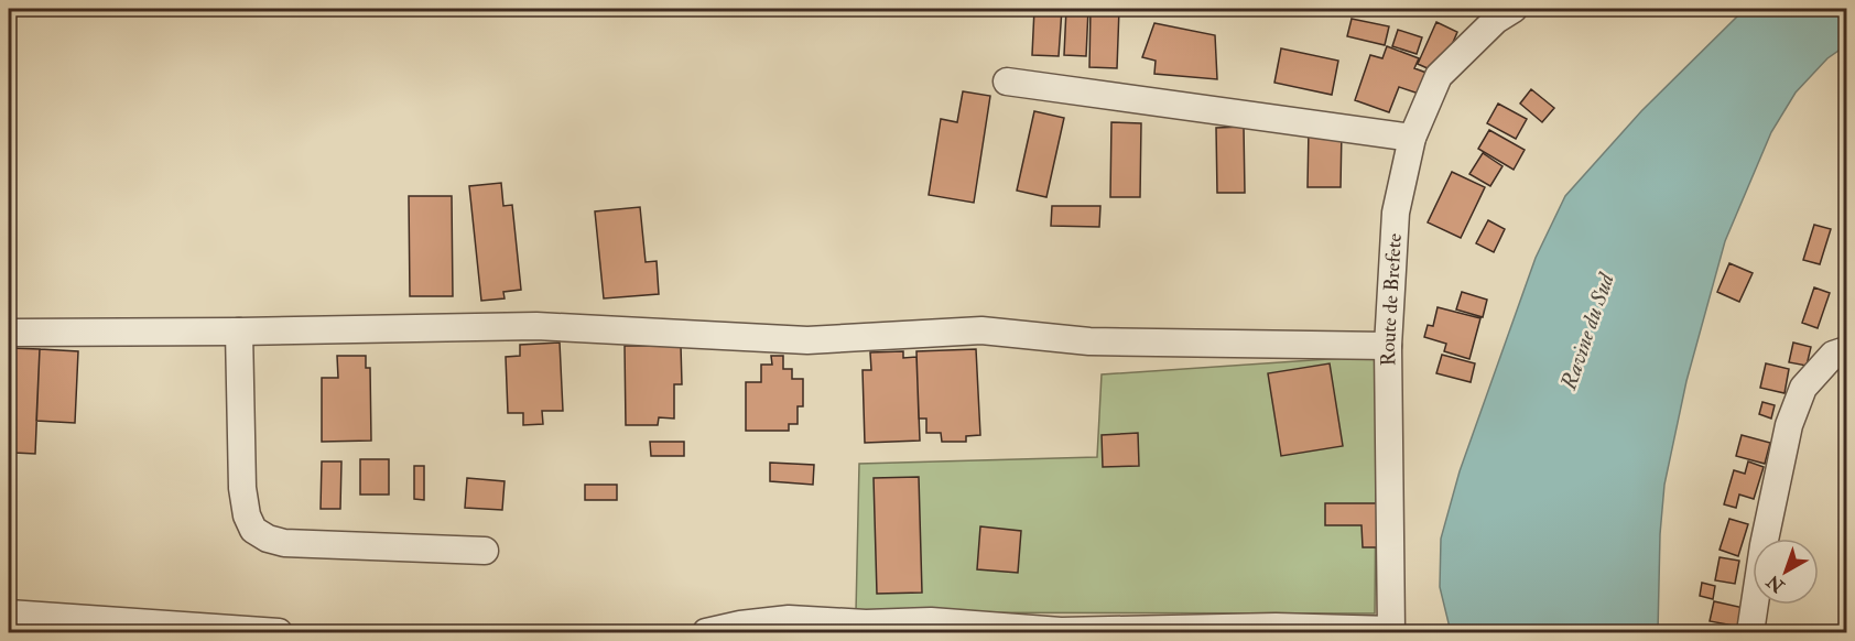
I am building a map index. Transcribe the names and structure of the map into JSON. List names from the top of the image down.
{
  "streets": {
    "street": ["Route de Brefete"]
  },
  "water": ["Ravine du Sud"],
  "north": "bottom left"
}
